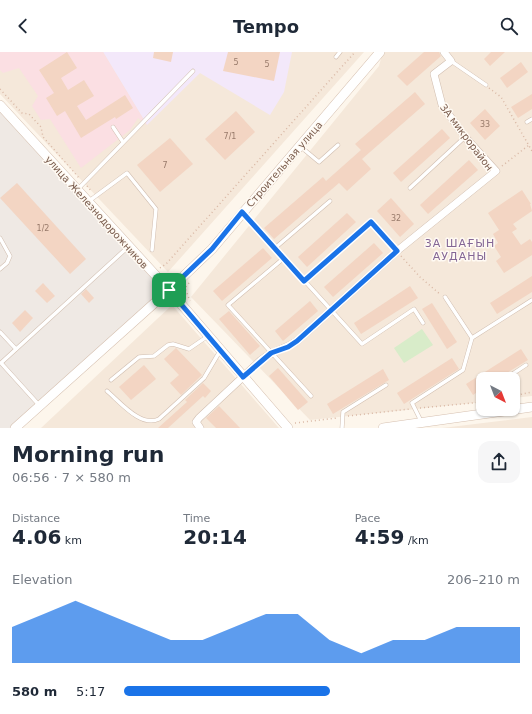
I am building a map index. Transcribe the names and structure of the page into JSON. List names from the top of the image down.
{
  "streets": {
    "street": ["3А микрорайон", "Строительная улица", "улица Железнодорожников"]
  },
  "crossings": [
    ["3А микрорайон", "улица Железнодорожников"],
    ["Строительная улица", "улица Железнодорожников"]
  ],
  "districts": ["3А ШАҒЫН АУДАНЫ"],
  "house_numbers": [
    "5",
    "5",
    "33",
    "7/1",
    "7",
    "32",
    "1/2"
  ],
  "north": "bottom right",
  "page": {
    "header": "Tempo",
    "heading": ["Morning run", "06:56 · 7 × 580 m"],
    "stats": [
      ["Distance", "4.06 km"],
      ["Time", "20:14"],
      ["Pace", "4:59 /km"]
    ],
    "chart": ["Elevation", "206–210 m"],
    "list": [
      {
        "name": "580 m",
        "note": "5:17"
      }
    ]
  }
}
